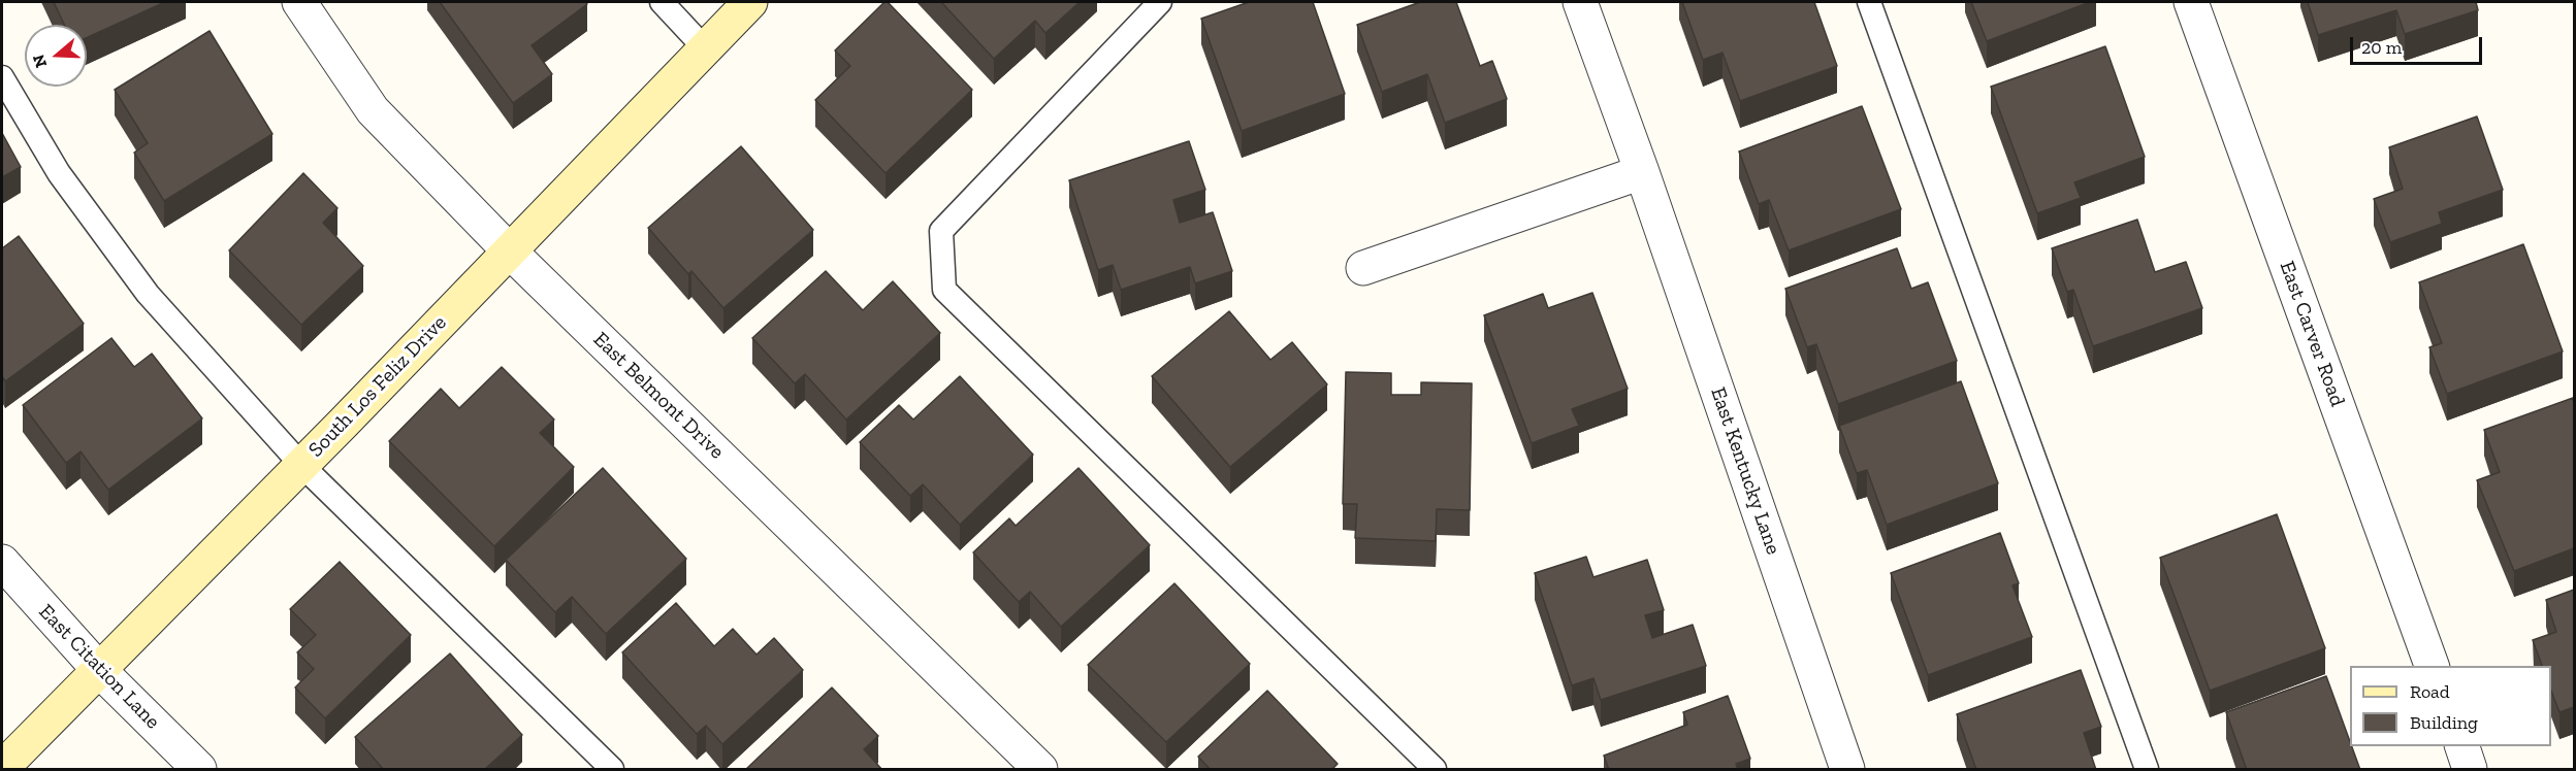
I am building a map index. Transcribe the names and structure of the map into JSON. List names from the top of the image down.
{
  "streets": {
    "street": [
      "East Carver Road",
      "South Los Feliz Drive",
      "East Belmont Drive",
      "East Kentucky Lane",
      "East Citation Lane"
    ]
  },
  "crossings": [
    ["South Los Feliz Drive", "East Belmont Drive"],
    ["South Los Feliz Drive", "East Citation Lane"]
  ],
  "legend": ["Road", "Building"],
  "scale_bar": "20 m",
  "north": "left"
}
